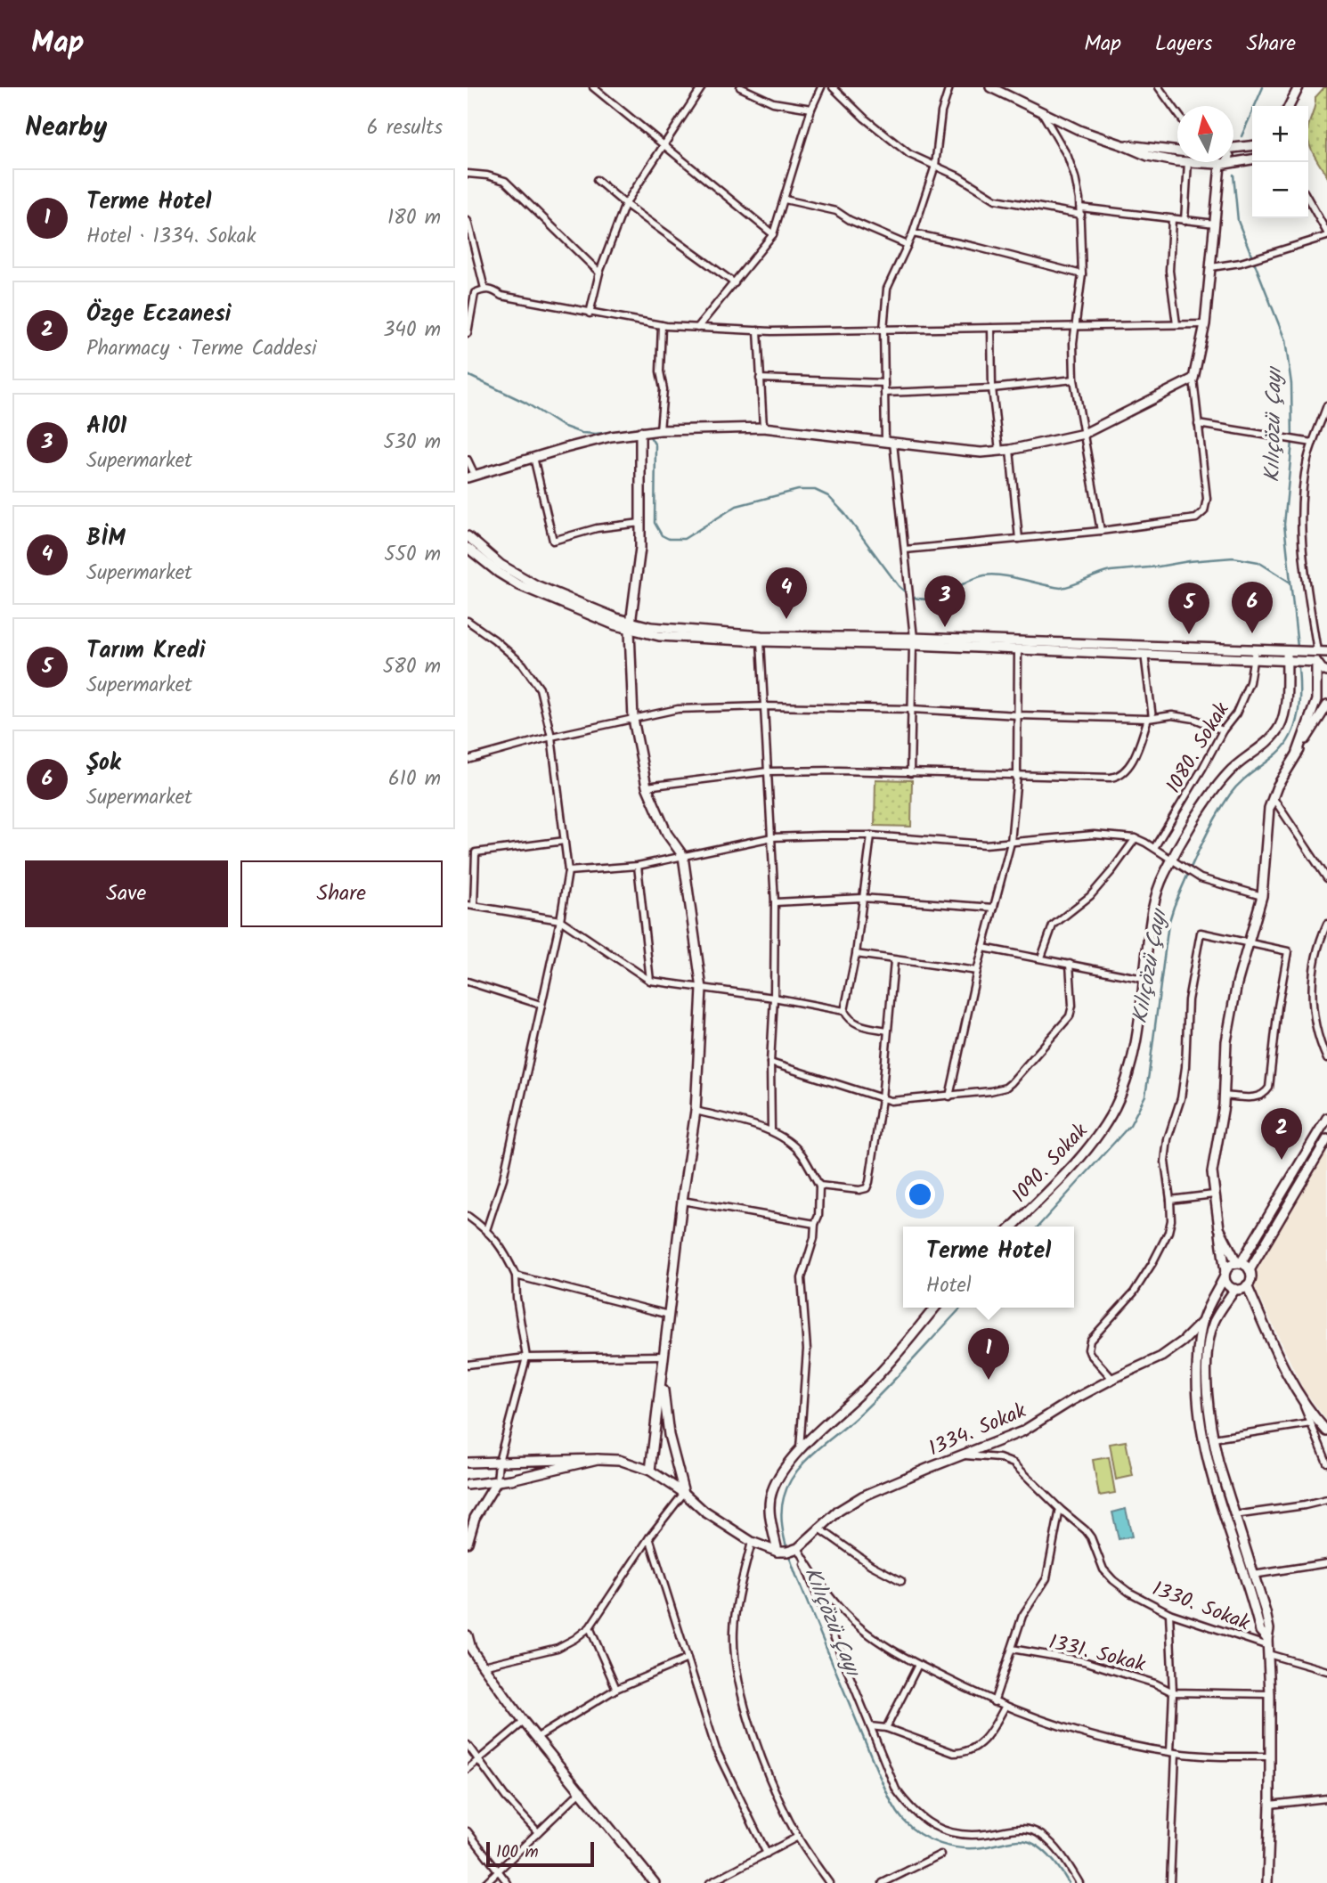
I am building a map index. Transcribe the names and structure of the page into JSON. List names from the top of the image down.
{
  "streets": {
    "street": [
      "1080. Sokak",
      "1090. Sokak",
      "1334. Sokak",
      "1330. Sokak",
      "1331. Sokak"
    ]
  },
  "crossings": [
    ["1334. Sokak", "1330. Sokak"]
  ],
  "water": ["Kılıçözü Çayı"],
  "scale_bar": "100 m",
  "north": "top",
  "page": {
    "header": "Map",
    "nav": ["Map", "Layers", "Share"],
    "heading": ["Nearby", "6 results"],
    "map_buttons": ["+", "−"],
    "list": [
      {
        "mark": "1",
        "name": "Terme Hotel",
        "note": "Hotel · 1334. Sokak",
        "value": "180 m"
      },
      {
        "mark": "2",
        "name": "Özge Eczanesi",
        "note": "Pharmacy · Terme Caddesi",
        "value": "340 m"
      },
      {
        "mark": "3",
        "name": "A101",
        "note": "Supermarket",
        "value": "530 m"
      },
      {
        "mark": "4",
        "name": "BİM",
        "note": "Supermarket",
        "value": "550 m"
      },
      {
        "mark": "5",
        "name": "Tarım Kredi",
        "note": "Supermarket",
        "value": "580 m"
      },
      {
        "mark": "6",
        "name": "Şok",
        "note": "Supermarket",
        "value": "610 m"
      }
    ],
    "pins": [
      "4",
      "3",
      "6",
      "5",
      "2",
      "1"
    ],
    "buttons": ["Save", "Share"],
    "popup": ["Terme Hotel", "Hotel"],
    "scale": "100 m"
  }
}
